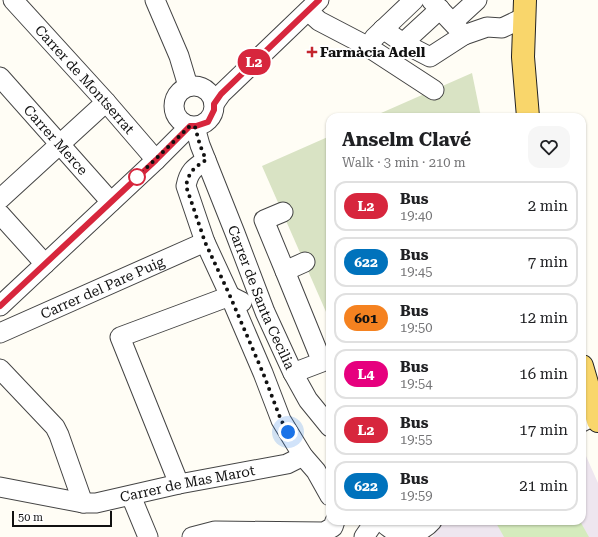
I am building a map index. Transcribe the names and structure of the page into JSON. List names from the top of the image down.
{
  "streets": {
    "street": [
      "Carrer de Montserrat",
      "Carrer Merce",
      "Carrer del Pare Puig",
      "Carrer de Santa Cecilia",
      "Carrer de Mas Marot"
    ]
  },
  "crossings": [
    ["Carrer del Pare Puig", "Carrer de Santa Cecilia"],
    ["Carrer de Santa Cecilia", "Carrer de Mas Marot"]
  ],
  "places": {
    "health": ["Farmàcia Adell"]
  },
  "lines": ["bus line L2"],
  "scale_bar": "50 m",
  "page": {
    "on_map": "L2",
    "heading": ["Anselm Clavé", "Walk · 3 min · 210 m"],
    "list": [
      {
        "mark": "L2",
        "name": "Bus",
        "note": "19:40",
        "value": "2 min"
      },
      {
        "mark": "622",
        "name": "Bus",
        "note": "19:45",
        "value": "7 min"
      },
      {
        "mark": "601",
        "name": "Bus",
        "note": "19:50",
        "value": "12 min"
      },
      {
        "mark": "L4",
        "name": "Bus",
        "note": "19:54",
        "value": "16 min"
      },
      {
        "mark": "L2",
        "name": "Bus",
        "note": "19:55",
        "value": "17 min"
      },
      {
        "mark": "622",
        "name": "Bus",
        "note": "19:59",
        "value": "21 min"
      }
    ],
    "scale": "50 m"
  }
}
